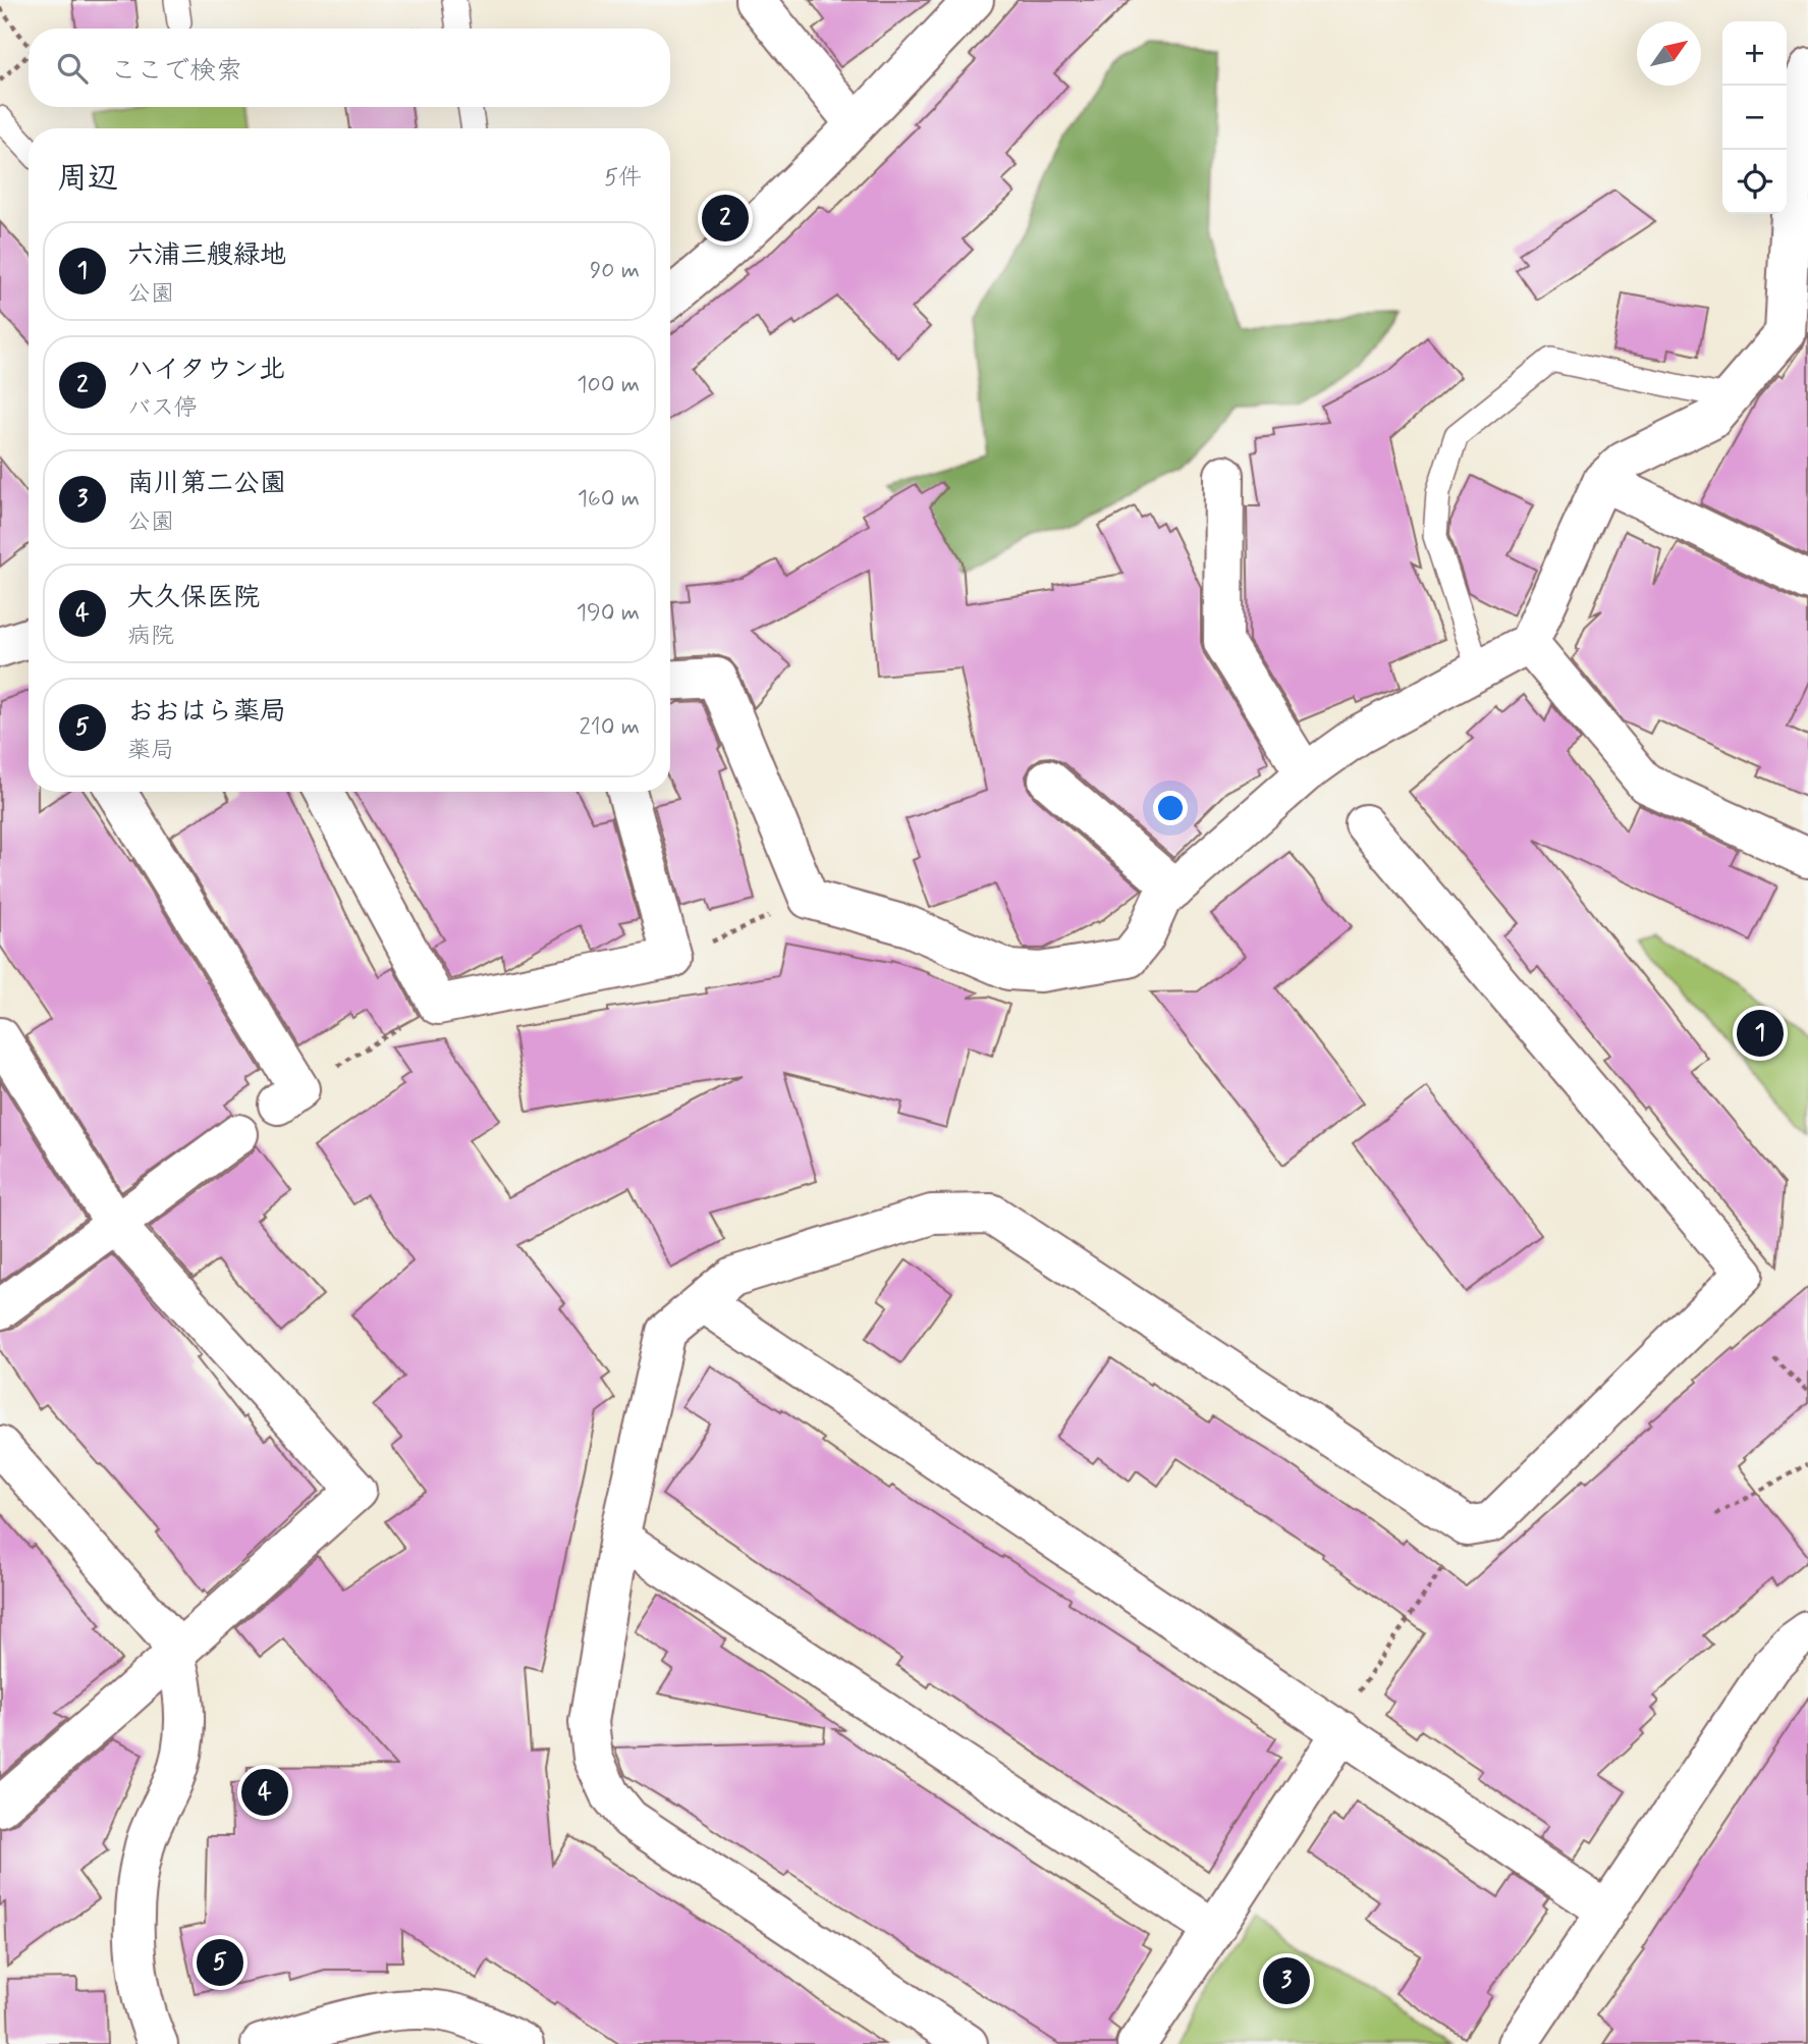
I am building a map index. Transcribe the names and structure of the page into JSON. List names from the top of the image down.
{
  "north": "top right",
  "page": {
    "map_buttons": ["+", "−"],
    "search": "ここで検索",
    "heading": ["周辺", "5件"],
    "pins": [
      "2",
      "1",
      "4",
      "5",
      "3"
    ],
    "list": [
      {
        "mark": "1",
        "name": "六浦三艘緑地",
        "note": "公園",
        "value": "90 m"
      },
      {
        "mark": "2",
        "name": "ハイタウン北",
        "note": "バス停",
        "value": "100 m"
      },
      {
        "mark": "3",
        "name": "南川第二公園",
        "note": "公園",
        "value": "160 m"
      },
      {
        "mark": "4",
        "name": "大久保医院",
        "note": "病院",
        "value": "190 m"
      },
      {
        "mark": "5",
        "name": "おおはら薬局",
        "note": "薬局",
        "value": "210 m"
      }
    ]
  }
}
